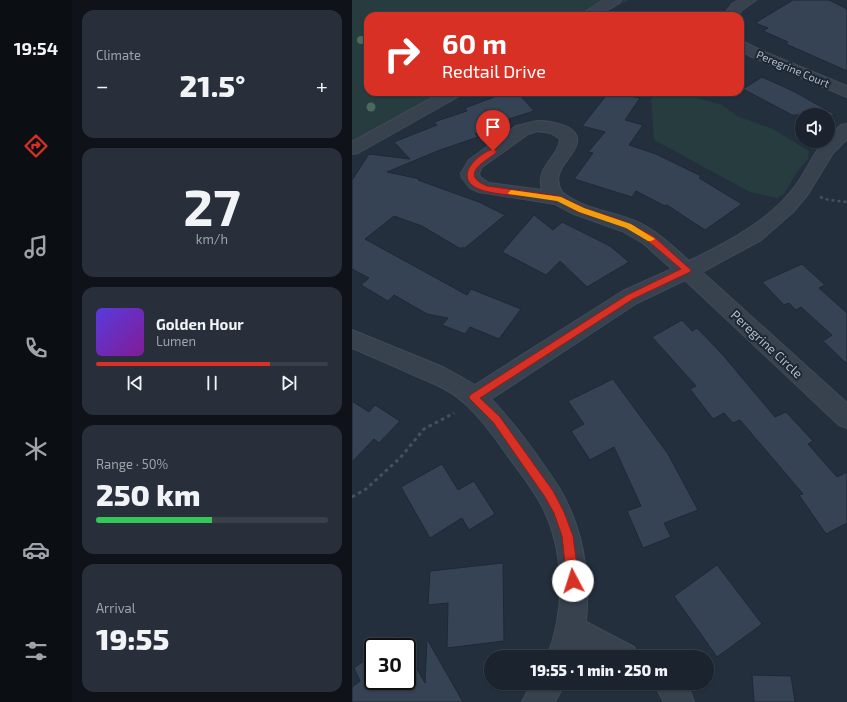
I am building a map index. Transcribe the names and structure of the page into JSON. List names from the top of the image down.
{
  "streets": {
    "street": ["Peregrine Court", "Peregrine Circle"]
  },
  "page": {
    "tabs": "19:54",
    "tile": [
      "Climate",
      ["27", "km/h"],
      ["Range · 50%", "250 km"],
      ["Arrival", "19:55"]
    ],
    "turn": ["60 m", "Redtail Drive"],
    "heat": ["−", "21.5°", "+"],
    "song": ["Golden Hour", "Lumen"],
    "limit": "30",
    "trip": "19:55 · 1 min · 250 m"
  }
}
